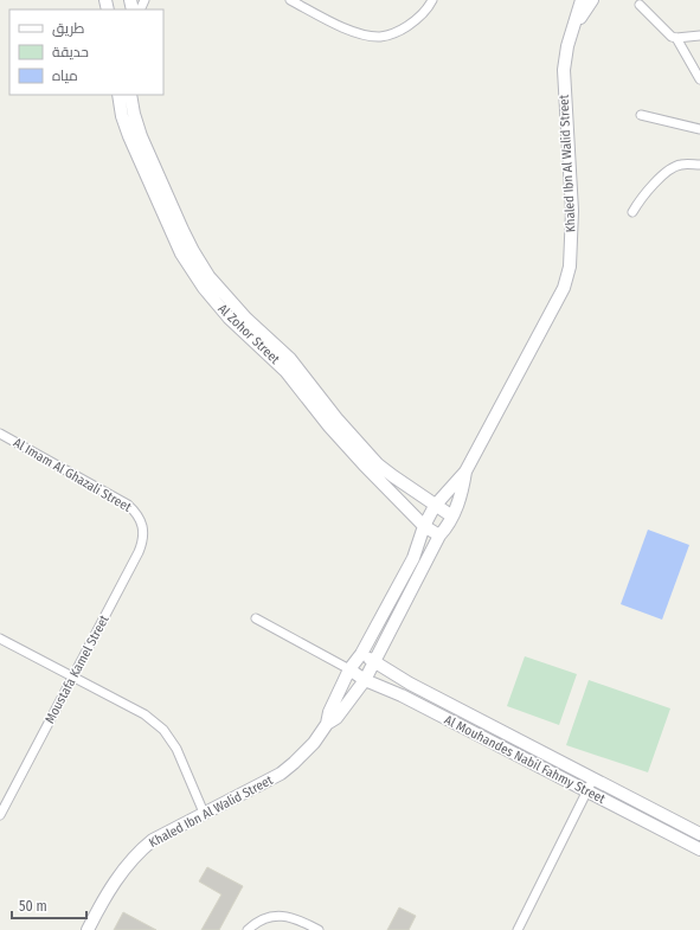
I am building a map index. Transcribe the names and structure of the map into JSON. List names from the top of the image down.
{
  "streets": {
    "street": [
      "Khaled Ibn Al Walid Street",
      "Al Zohor Street",
      "Al Imam Al Ghazali Street",
      "Moustafa Kamel Street",
      "Al Mouhandes Nabil Fahmy Street"
    ]
  },
  "crossings": [
    ["Khaled Ibn Al Walid Street", "Al Zohor Street"],
    ["Khaled Ibn Al Walid Street", "Al Mouhandes Nabil Fahmy Street"],
    ["Al Imam Al Ghazali Street", "Moustafa Kamel Street"]
  ],
  "legend": ["طريق", "حديقة", "مياه"],
  "scale_bar": "50 m"
}
